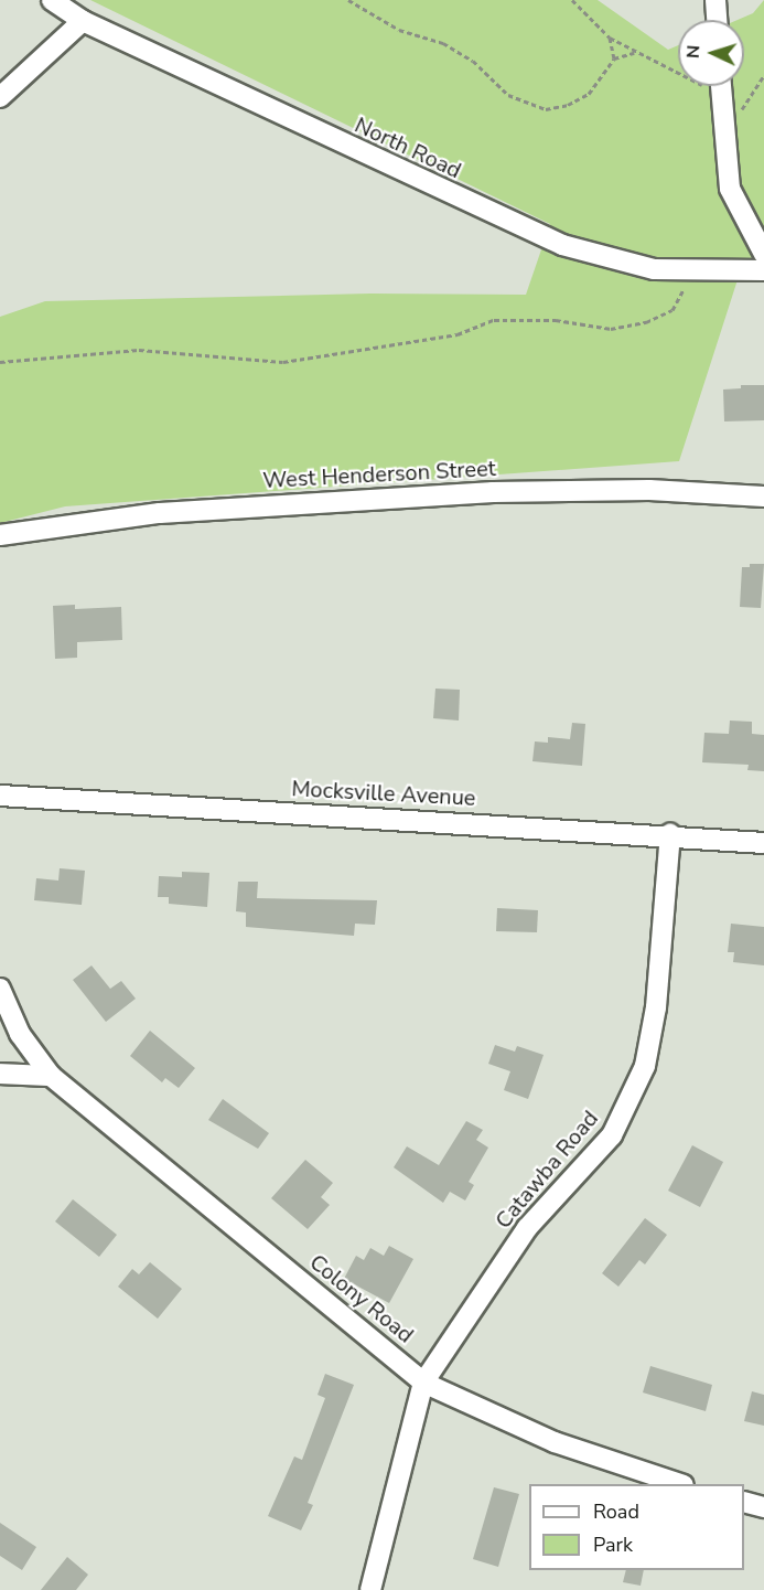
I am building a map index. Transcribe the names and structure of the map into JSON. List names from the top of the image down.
{
  "streets": {
    "street": [
      "North Road",
      "West Henderson Street",
      "Mocksville Avenue",
      "Catawba Road",
      "Colony Road"
    ]
  },
  "crossings": [
    ["Mocksville Avenue", "Catawba Road"],
    ["Catawba Road", "Colony Road"]
  ],
  "legend": ["Road", "Park"],
  "north": "left"
}
